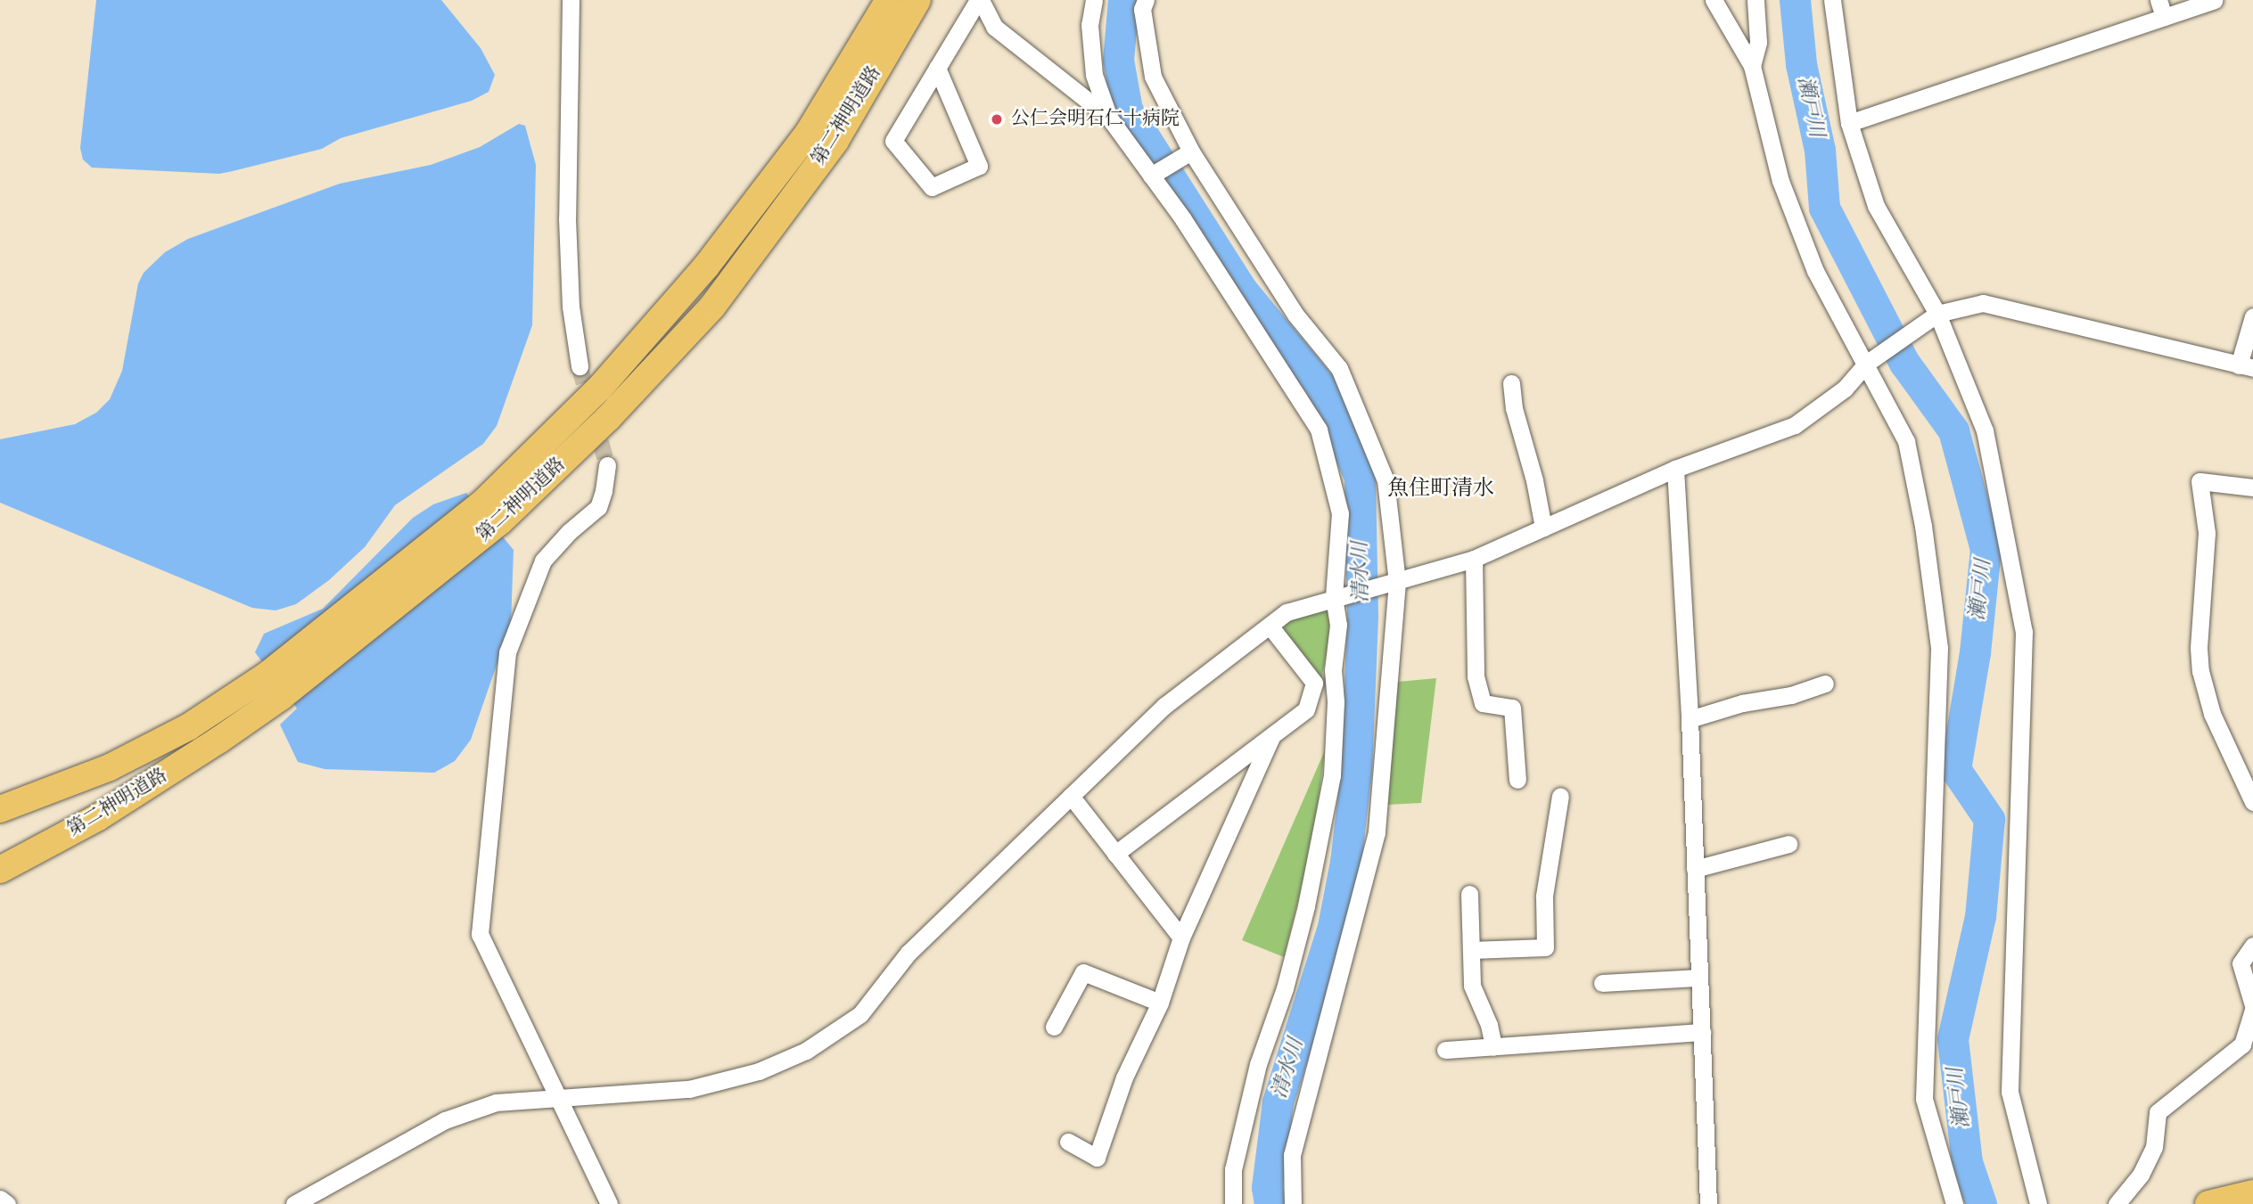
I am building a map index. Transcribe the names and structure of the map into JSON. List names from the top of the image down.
{
  "streets": {
    "highway": ["第二神明道路"]
  },
  "districts": ["魚住町清水"],
  "water": ["瀬戸川", "清水川"],
  "places": ["公仁会明石仁十病院"]
}
